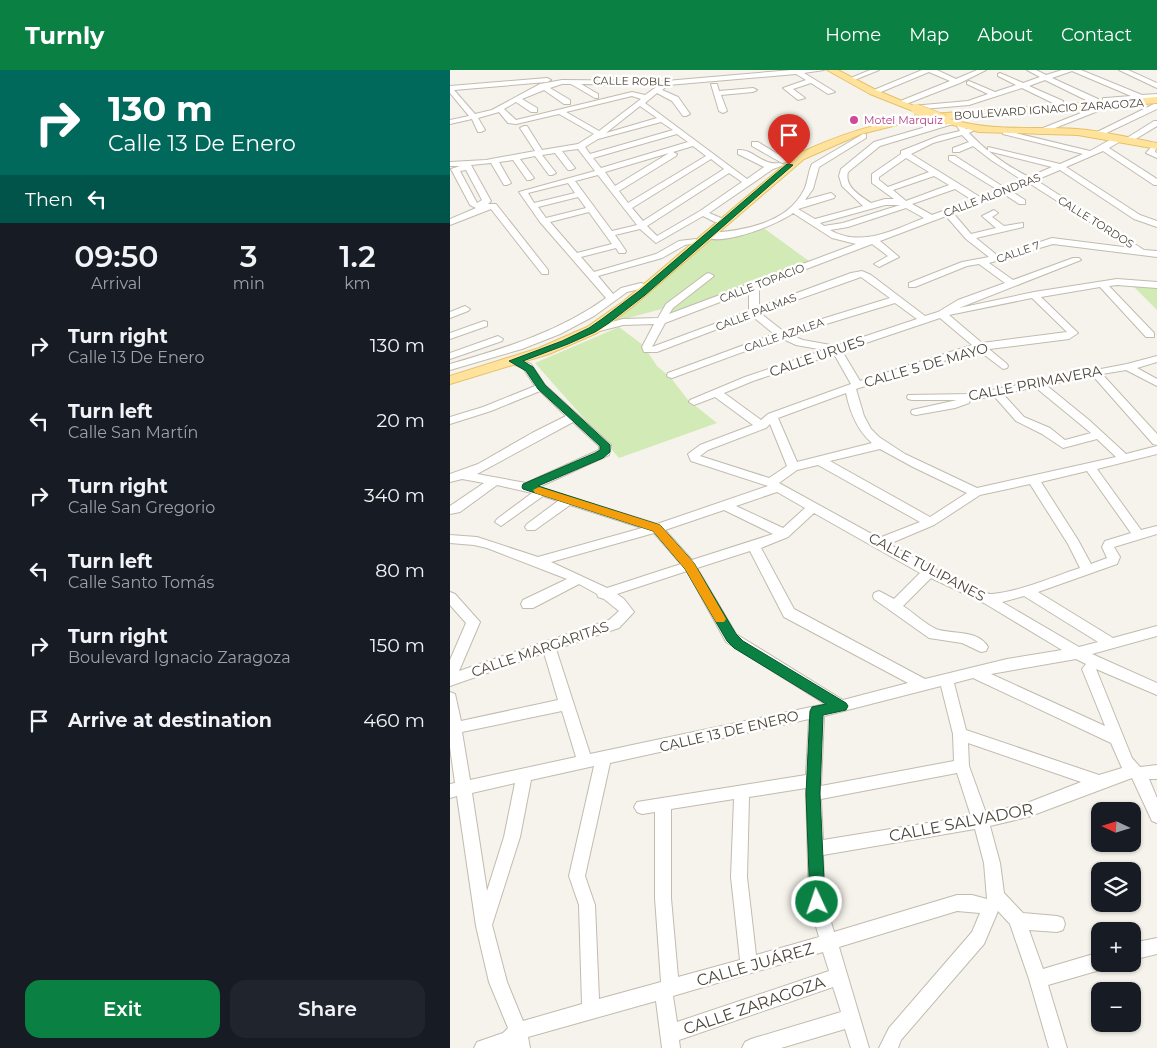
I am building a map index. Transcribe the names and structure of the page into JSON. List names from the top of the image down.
{
  "streets": {
    "main road": ["BOULEVARD IGNACIO ZARAGOZA"],
    "street": [
      "CALLE ROBLE",
      "CALLE ALONDRAS",
      "CALLE TORDOS",
      "CALLE 7",
      "CALLE TOPACIO",
      "CALLE PALMAS",
      "CALLE AZALEA",
      "CALLE URUES",
      "CALLE 5 DE MAYO",
      "CALLE PRIMAVERA",
      "CALLE TULIPANES",
      "CALLE MARGARITAS",
      "CALLE 13 DE ENERO",
      "CALLE SALVADOR",
      "CALLE JUÁREZ",
      "CALLE ZARAGOZA"
    ]
  },
  "crossings": [
    ["CALLE ALONDRAS", "CALLE TORDOS"],
    ["CALLE ALONDRAS", "CALLE TOPACIO"],
    ["CALLE TORDOS", "CALLE 7"],
    ["CALLE TOPACIO", "CALLE PALMAS"],
    ["CALLE PALMAS", "CALLE AZALEA"],
    ["CALLE URUES", "CALLE 5 DE MAYO"],
    ["CALLE 5 DE MAYO", "CALLE TULIPANES"],
    ["CALLE TULIPANES", "CALLE 13 DE ENERO"]
  ],
  "places": ["Motel Marquiz"],
  "north": "left",
  "page": {
    "header": "Turnly",
    "nav": [
      "Home",
      "Map",
      "About",
      "Contact"
    ],
    "turn": ["130 m", "Calle 13 De Enero"],
    "then": "Then",
    "eta": [
      "09:50",
      "Arrival",
      "3",
      "min",
      "1.2",
      "km"
    ],
    "list": [
      {
        "name": "Turn right",
        "note": "Calle 13 De Enero",
        "value": "130 m"
      },
      {
        "name": "Turn left",
        "note": "Calle San Martín",
        "value": "20 m"
      },
      {
        "name": "Turn right",
        "note": "Calle San Gregorio",
        "value": "340 m"
      },
      {
        "name": "Turn left",
        "note": "Calle Santo Tomás",
        "value": "80 m"
      },
      {
        "name": "Turn right",
        "note": "Boulevard Ignacio Zaragoza",
        "value": "150 m"
      },
      {
        "name": "Arrive at destination",
        "value": "460 m"
      }
    ],
    "map_buttons": ["+", "−"],
    "buttons": ["Exit", "Share"]
  }
}
